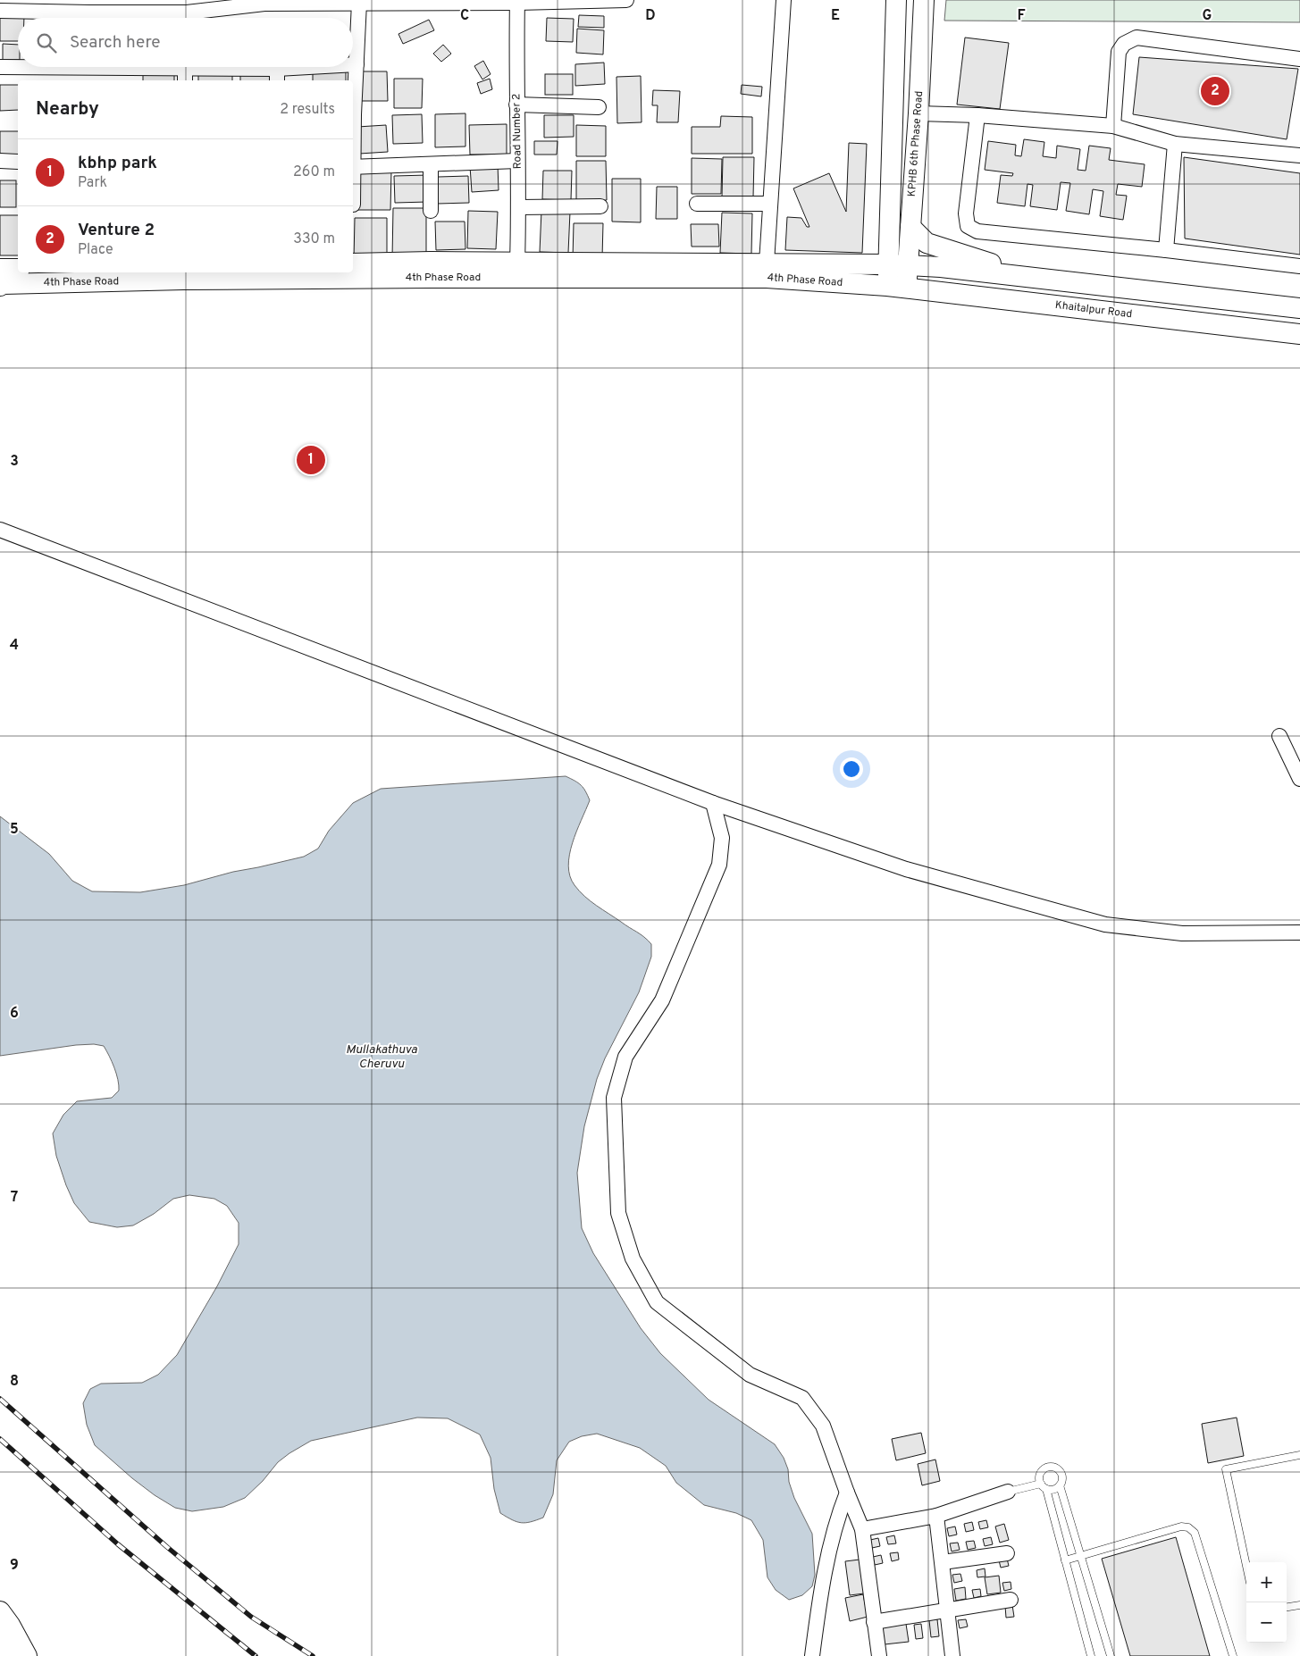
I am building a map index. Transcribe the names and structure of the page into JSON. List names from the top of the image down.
{
  "streets": {
    "street": [
      "Road Number 2",
      "KPHB 6th Phase Road",
      "4th Phase Road",
      "Khaitalpur Road"
    ]
  },
  "crossings": [
    ["Road Number 2", "4th Phase Road"],
    ["KPHB 6th Phase Road", "4th Phase Road"],
    ["KPHB 6th Phase Road", "Khaitalpur Road"],
    ["4th Phase Road", "Khaitalpur Road"]
  ],
  "water": ["Mullakathuva Cheruvu"],
  "page": {
    "search": "Search here",
    "pins": ["2", "1"],
    "heading": ["Nearby", "2 results"],
    "list": [
      {
        "mark": "1",
        "name": "kbhp park",
        "note": "Park",
        "value": "260 m"
      },
      {
        "mark": "2",
        "name": "Venture 2",
        "note": "Place",
        "value": "330 m"
      }
    ],
    "map_buttons": ["+", "−"]
  },
  "grid": {
    "columns": [
      "C",
      "D",
      "E",
      "F",
      "G"
    ],
    "rows": [
      "3",
      "4",
      "5",
      "6",
      "7",
      "8",
      "9"
    ]
  }
}
